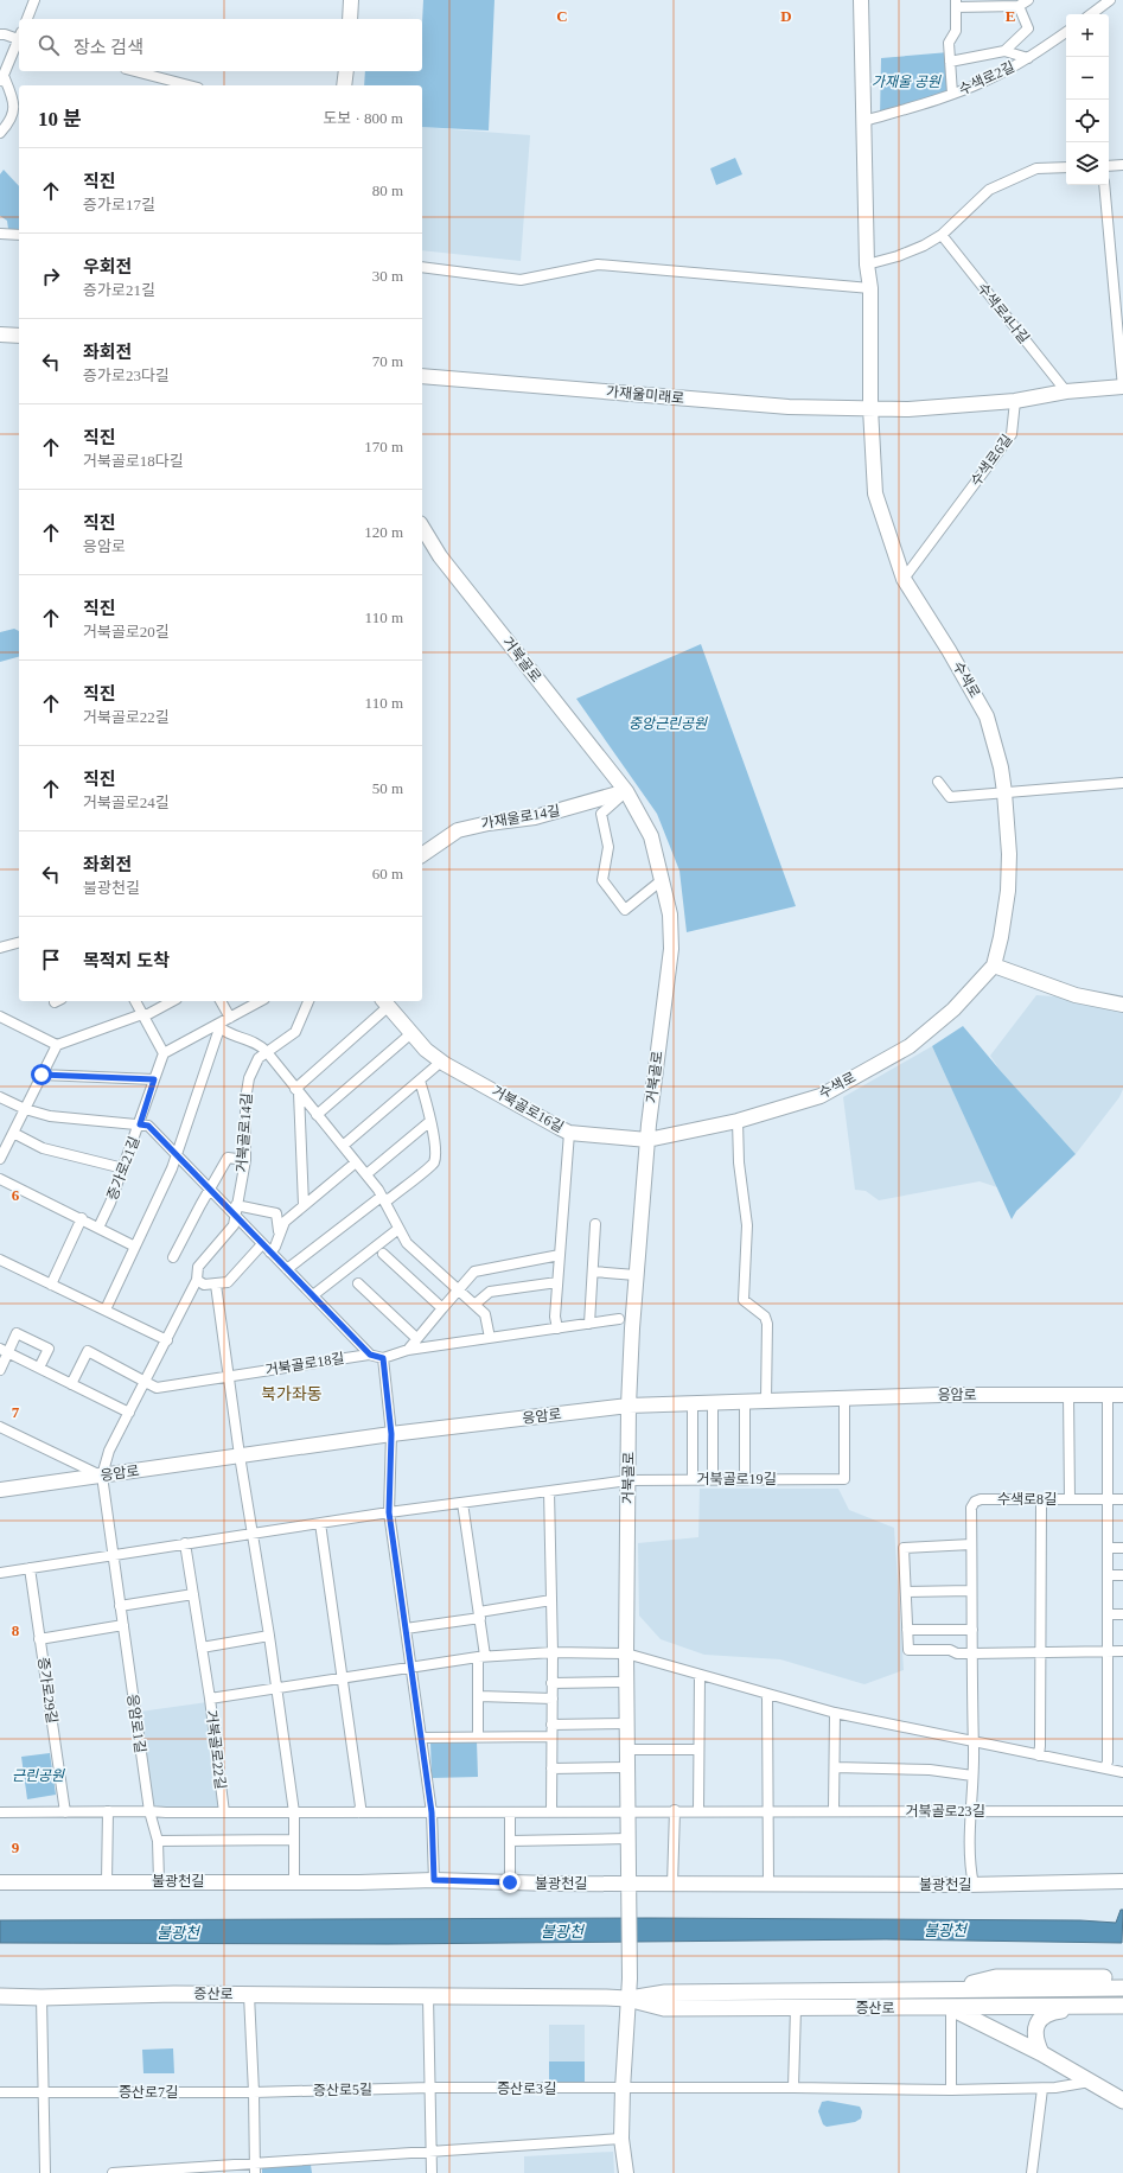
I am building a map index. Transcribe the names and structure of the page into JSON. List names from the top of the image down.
{
  "streets": {
    "main road": ["증산로"],
    "street": [
      "수색로2길",
      "수색로4나길",
      "가재울미래로",
      "수색로6길",
      "거북골로",
      "수색로",
      "가재울로14길",
      "거북골로16길",
      "거북골로14길",
      "증가로21길",
      "거북골로18길",
      "응암로",
      "거북골로19길",
      "수색로8길",
      "증가로29길",
      "응암로1길",
      "거북골로22길",
      "거북골로23길",
      "불광천길",
      "증산로3길",
      "증산로5길",
      "증산로7길"
    ]
  },
  "crossings": [
    ["가재울미래로", "수색로6길"],
    ["가재울미래로", "수색로"],
    ["수색로6길", "수색로"],
    ["거북골로", "수색로"],
    ["거북골로", "가재울로14길"],
    ["거북골로", "거북골로16길"],
    ["거북골로", "응암로"],
    ["거북골로", "거북골로19길"],
    ["거북골로", "거북골로22길"],
    ["거북골로", "거북골로23길"],
    ["거북골로", "불광천길"],
    ["거북골로", "증산로"],
    ["수색로", "거북골로16길"],
    ["거북골로14길", "거북골로18길"],
    ["거북골로14길", "응암로"],
    ["거북골로14길", "응암로1길"],
    ["응암로", "거북골로19길"],
    ["응암로", "응암로1길"],
    ["거북골로19길", "응암로1길"],
    ["수색로8길", "거북골로22길"],
    ["수색로8길", "거북골로23길"],
    ["수색로8길", "불광천길"],
    ["증가로29길", "거북골로23길"],
    ["응암로1길", "거북골로23길"],
    ["응암로1길", "불광천길"],
    ["거북골로22길", "거북골로23길"],
    ["증산로3길", "증산로5길"],
    ["증산로5길", "증산로7길"]
  ],
  "districts": ["북가좌동"],
  "water": ["불광천"],
  "parks": ["가재울 공원", "중앙근린공원", "근린공원"],
  "page": {
    "map_buttons": ["+", "−"],
    "search": "장소 검색",
    "heading": ["10 분", "도보 · 800 m"],
    "list": [
      ["직진", "증가로17길", "80 m"],
      ["우회전", "증가로21길", "30 m"],
      ["좌회전", "증가로23다길", "70 m"],
      ["직진", "거북골로18다길", "170 m"],
      ["직진", "응암로", "120 m"],
      ["직진", "거북골로20길", "110 m"],
      ["직진", "거북골로22길", "110 m"],
      ["직진", "거북골로24길", "50 m"],
      ["좌회전", "불광천길", "60 m"],
      "목적지 도착"
    ]
  },
  "grid": {
    "columns": ["C", "D", "E"],
    "rows": [
      "6",
      "7",
      "8",
      "9"
    ]
  }
}
